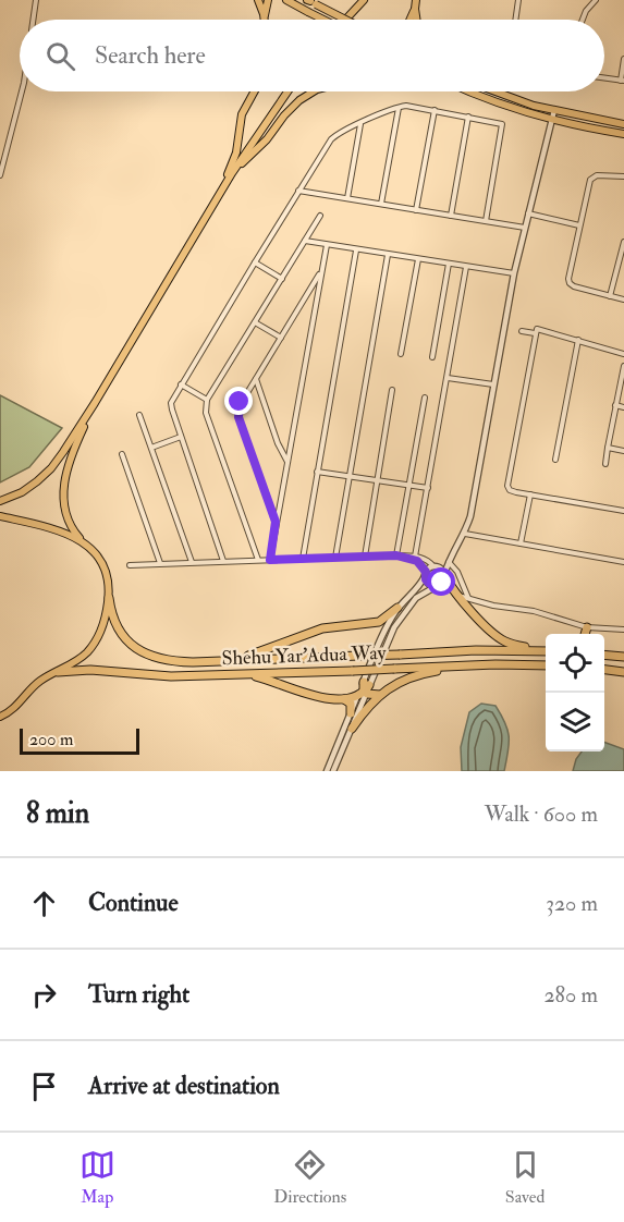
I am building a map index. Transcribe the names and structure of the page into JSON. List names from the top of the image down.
{
  "streets": {
    "highway": ["Shehu Yar'Adua Way"]
  },
  "scale_bar": "200 m",
  "page": {
    "search": "Search here",
    "scale": "200 m",
    "heading": ["8 min", "Walk · 600 m"],
    "list": [
      ["Continue", "320 m"],
      ["Turn right", "280 m"],
      "Arrive at destination"
    ],
    "nav": ["Map", "Directions", "Saved"]
  }
}
